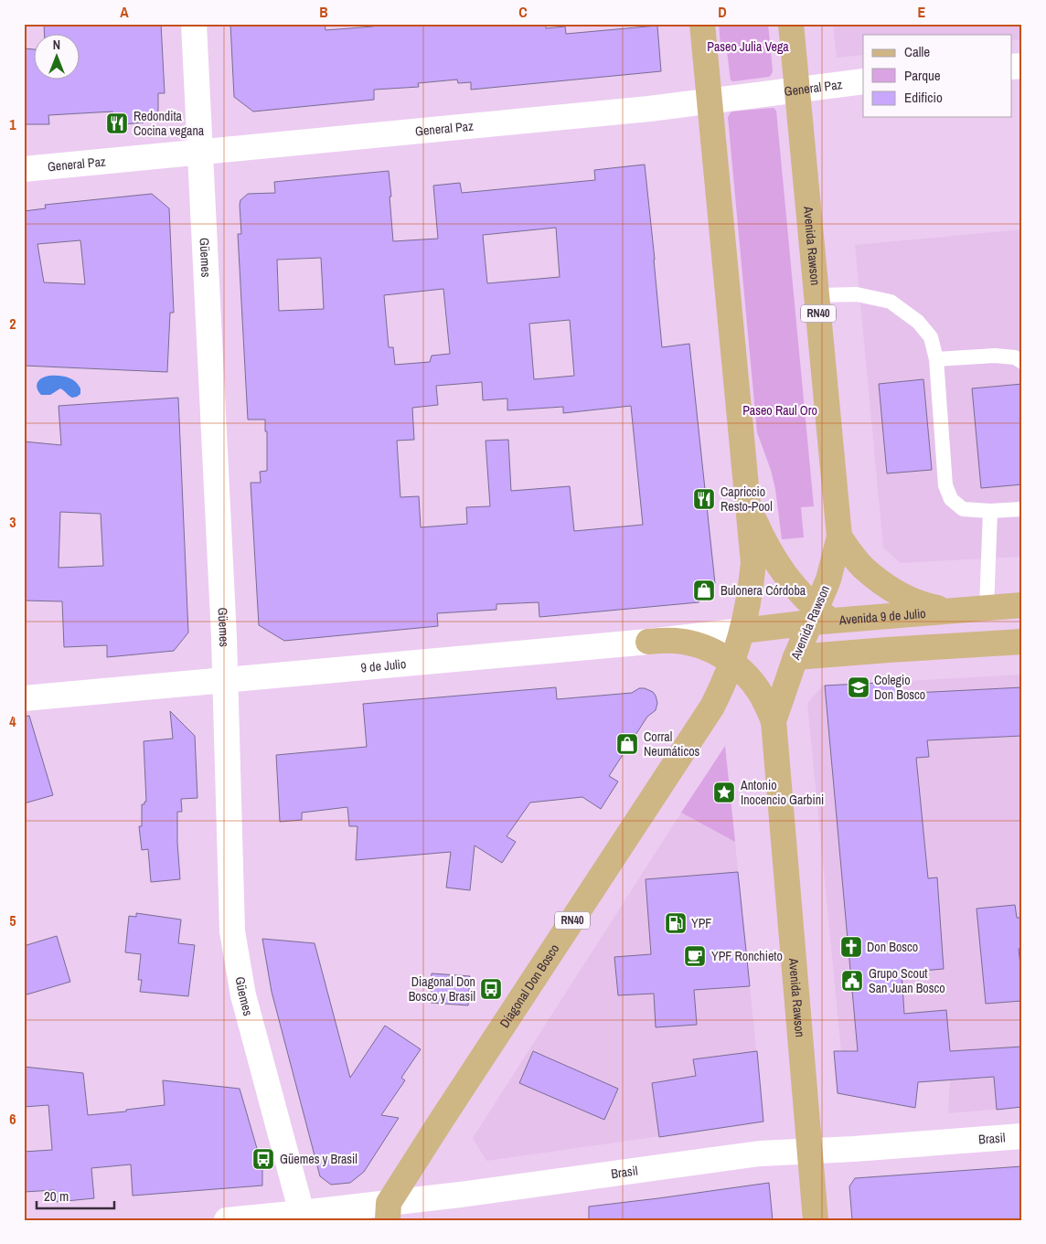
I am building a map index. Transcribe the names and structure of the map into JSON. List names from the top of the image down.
{
  "streets": {
    "main road": [
      "Avenida Rawson",
      "RN40",
      "Avenida 9 de Julio",
      "Diagonal Don Bosco"
    ],
    "street": [
      "General Paz",
      "Güemes",
      "9 de Julio",
      "Brasil"
    ]
  },
  "crossings": [
    ["General Paz", "Avenida Rawson"],
    ["General Paz", "Güemes"],
    ["General Paz", "RN40"],
    ["Avenida Rawson", "Avenida 9 de Julio"],
    ["Avenida Rawson", "Brasil"],
    ["Güemes", "9 de Julio"],
    ["Güemes", "Brasil"],
    ["RN40", "Avenida 9 de Julio"],
    ["RN40", "9 de Julio"],
    ["RN40", "Diagonal Don Bosco"],
    ["Avenida 9 de Julio", "9 de Julio"],
    ["Avenida 9 de Julio", "Diagonal Don Bosco"],
    ["9 de Julio", "Diagonal Don Bosco"],
    ["Diagonal Don Bosco", "Brasil"]
  ],
  "parks": ["Paseo Julia Vega", "Paseo Raul Oro"],
  "places": {
    "restaurant": ["Redondita Cocina vegana", "Capriccio Resto-Pool"],
    "shop": ["Bulonera Córdoba", "Corral Neumáticos"],
    "school or university": ["Colegio Don Bosco"],
    "place": ["Antonio Inocencio Garbini"],
    "fuel station": ["YPF"],
    "church": ["Don Bosco"],
    "cafe": ["YPF Ronchieto"],
    "public building": ["Grupo Scout San Juan Bosco"],
    "bus stop": ["Diagonal Don Bosco y Brasil", "Güemes y Brasil"]
  },
  "legend": ["Calle", "Parque", "Edificio"],
  "scale_bar": "20 m",
  "north": "top",
  "grid": {
    "columns": [
      "A",
      "B",
      "C",
      "D",
      "E"
    ],
    "rows": [
      "1",
      "2",
      "3",
      "4",
      "5",
      "6"
    ]
  }
}
